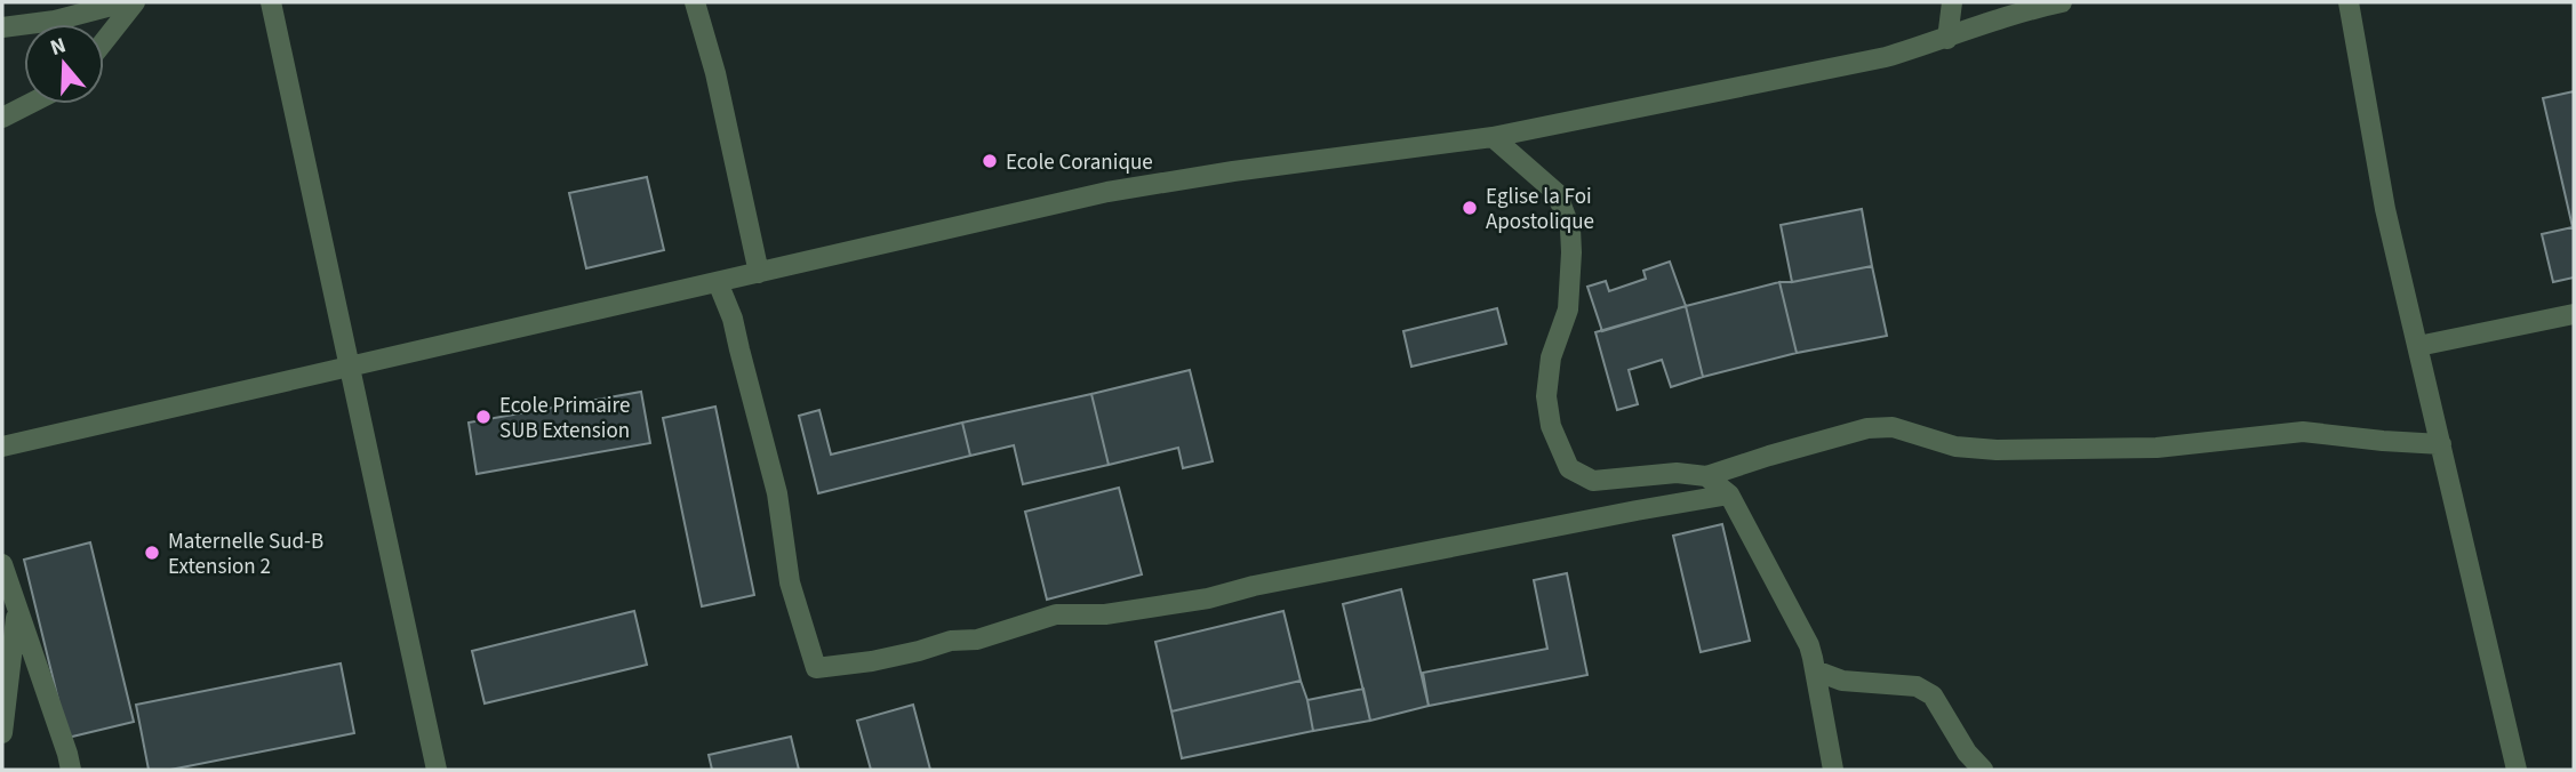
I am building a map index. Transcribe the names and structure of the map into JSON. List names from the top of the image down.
{
  "places": [
    "Ecole Coranique",
    "Eglise la Foi Apostolique",
    "Ecole Primaire SUB Extension",
    "Maternelle Sud-B Extension 2"
  ],
  "north": "top"
}
